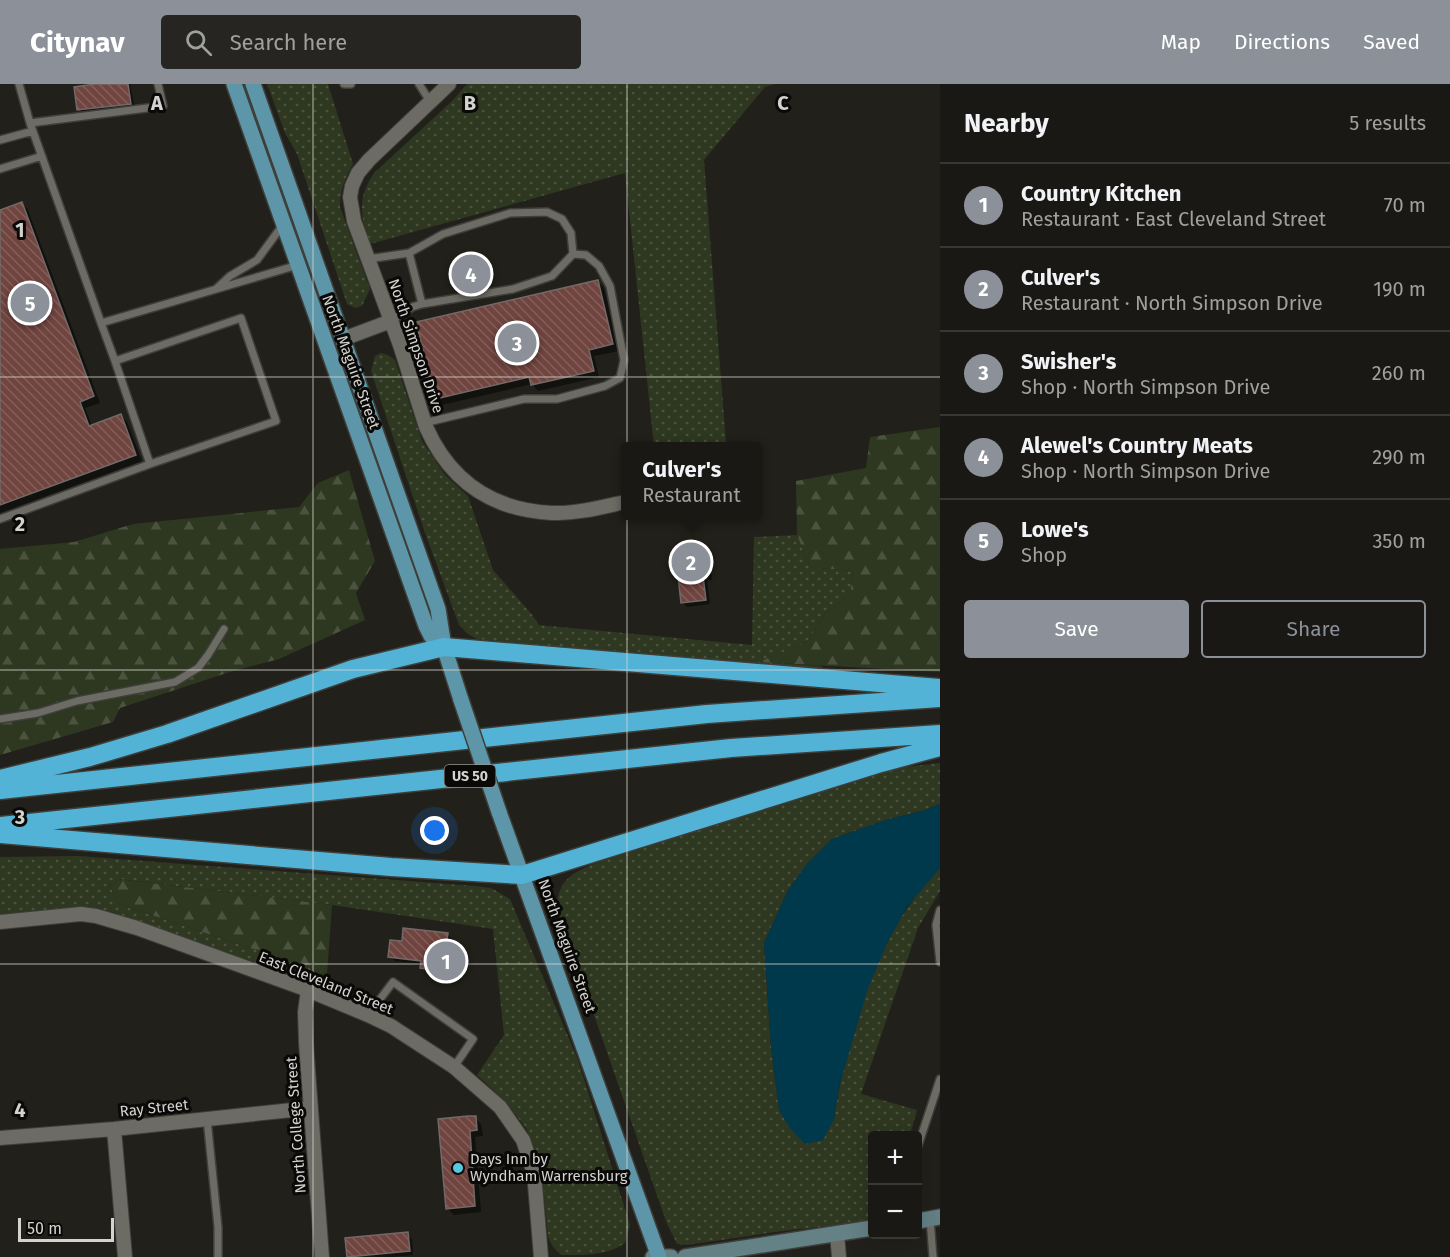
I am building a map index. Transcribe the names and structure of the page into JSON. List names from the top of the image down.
{
  "streets": {
    "highway": ["US 50"],
    "main road": ["North Maguire Street"],
    "street": [
      "North Simpson Drive",
      "East Cleveland Street",
      "Ray Street",
      "North College Street"
    ]
  },
  "crossings": [
    ["East Cleveland Street", "North College Street"],
    ["Ray Street", "North College Street"]
  ],
  "places": ["Days Inn by Wyndham Warrensburg"],
  "scale_bar": "50 m",
  "page": {
    "header": "Citynav",
    "search": "Search here",
    "nav": ["Map", "Directions", "Saved"],
    "heading": ["Nearby", "5 results"],
    "list": [
      {
        "mark": "1",
        "name": "Country Kitchen",
        "note": "Restaurant · East Cleveland Street",
        "value": "70 m"
      },
      {
        "mark": "2",
        "name": "Culver's",
        "note": "Restaurant · North Simpson Drive",
        "value": "190 m"
      },
      {
        "mark": "3",
        "name": "Swisher's",
        "note": "Shop · North Simpson Drive",
        "value": "260 m"
      },
      {
        "mark": "4",
        "name": "Alewel's Country Meats",
        "note": "Shop · North Simpson Drive",
        "value": "290 m"
      },
      {
        "mark": "5",
        "name": "Lowe's",
        "note": "Shop",
        "value": "350 m"
      }
    ],
    "pins": [
      "4",
      "5",
      "3",
      "2",
      "1"
    ],
    "popup": ["Culver's", "Restaurant"],
    "buttons": ["Save", "Share"],
    "map_buttons": ["+", "−"],
    "scale": "50 m"
  },
  "grid": {
    "columns": ["A", "B", "C"],
    "rows": [
      "1",
      "2",
      "3",
      "4"
    ]
  }
}
